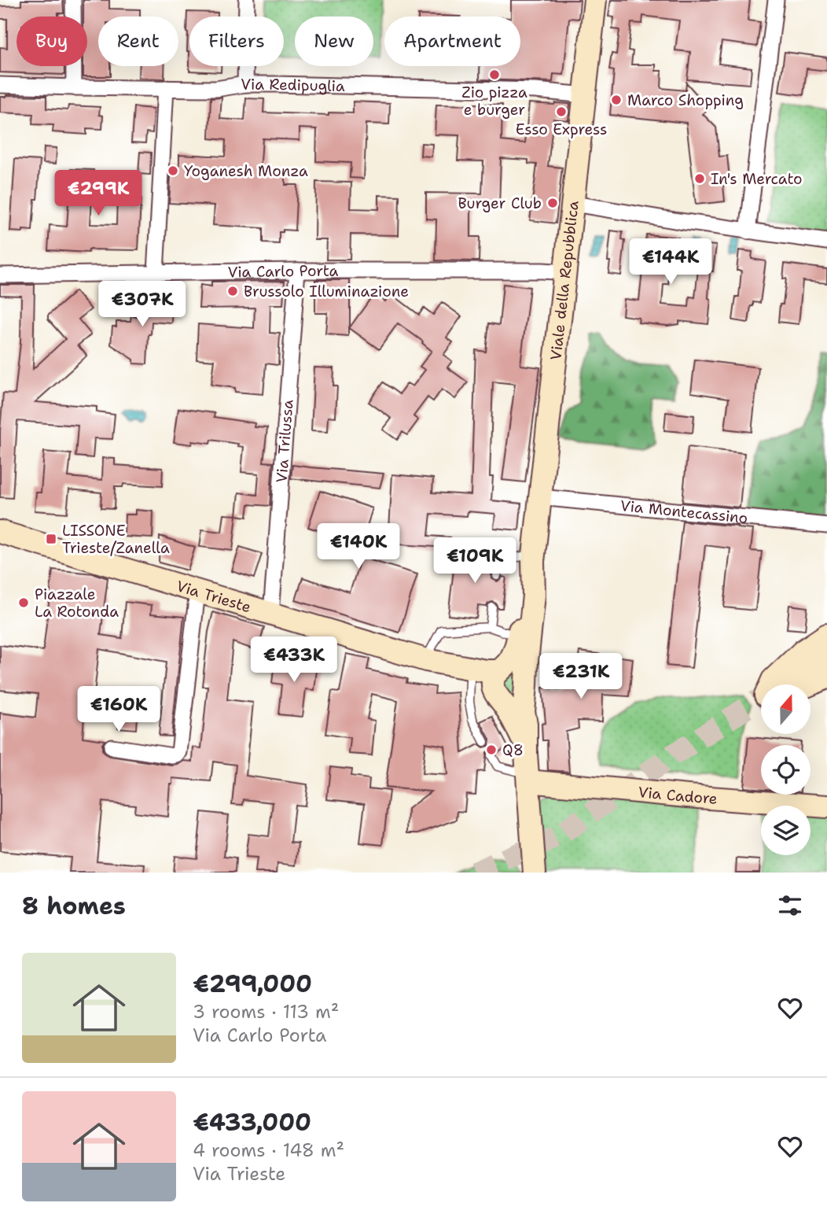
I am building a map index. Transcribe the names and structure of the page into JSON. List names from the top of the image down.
{
  "streets": {
    "street": [
      "Via Redipuglia",
      "Via Carlo Porta",
      "Viale della Repubblica",
      "Via Trilussa",
      "Via Montecassino",
      "Via Trieste",
      "Via Cadore"
    ]
  },
  "crossings": [
    ["Via Redipuglia", "Viale della Repubblica"],
    ["Via Carlo Porta", "Viale della Repubblica"],
    ["Via Carlo Porta", "Via Trilussa"],
    ["Viale della Repubblica", "Via Montecassino"],
    ["Viale della Repubblica", "Via Trieste"],
    ["Viale della Repubblica", "Via Cadore"],
    ["Via Trilussa", "Via Trieste"]
  ],
  "places": {
    "other": [
      "Zio pizza e burger",
      "Marco Shopping",
      "Esso Express",
      "Yoganesh Monza",
      "In's Mercato",
      "Burger Club",
      "Brussolo Illuminazione",
      "Piazzale La Rotonda",
      "Q8"
    ],
    "transit": ["LISSONE Trieste/Zanella"]
  },
  "north": "top",
  "page": {
    "chip": [
      "Buy",
      "Rent",
      "Filters",
      "New",
      "Apartment"
    ],
    "price": [
      "€299K",
      "€144K",
      "€307K",
      "€140K",
      "€109K",
      "€433K",
      "€231K",
      "€160K"
    ],
    "heading": "8 homes",
    "list": [
      {
        "name": "€299,000",
        "note": "3 rooms · 113 m² · Via Carlo Porta"
      },
      {
        "name": "€433,000",
        "note": "4 rooms · 148 m² · Via Trieste"
      }
    ]
  }
}
